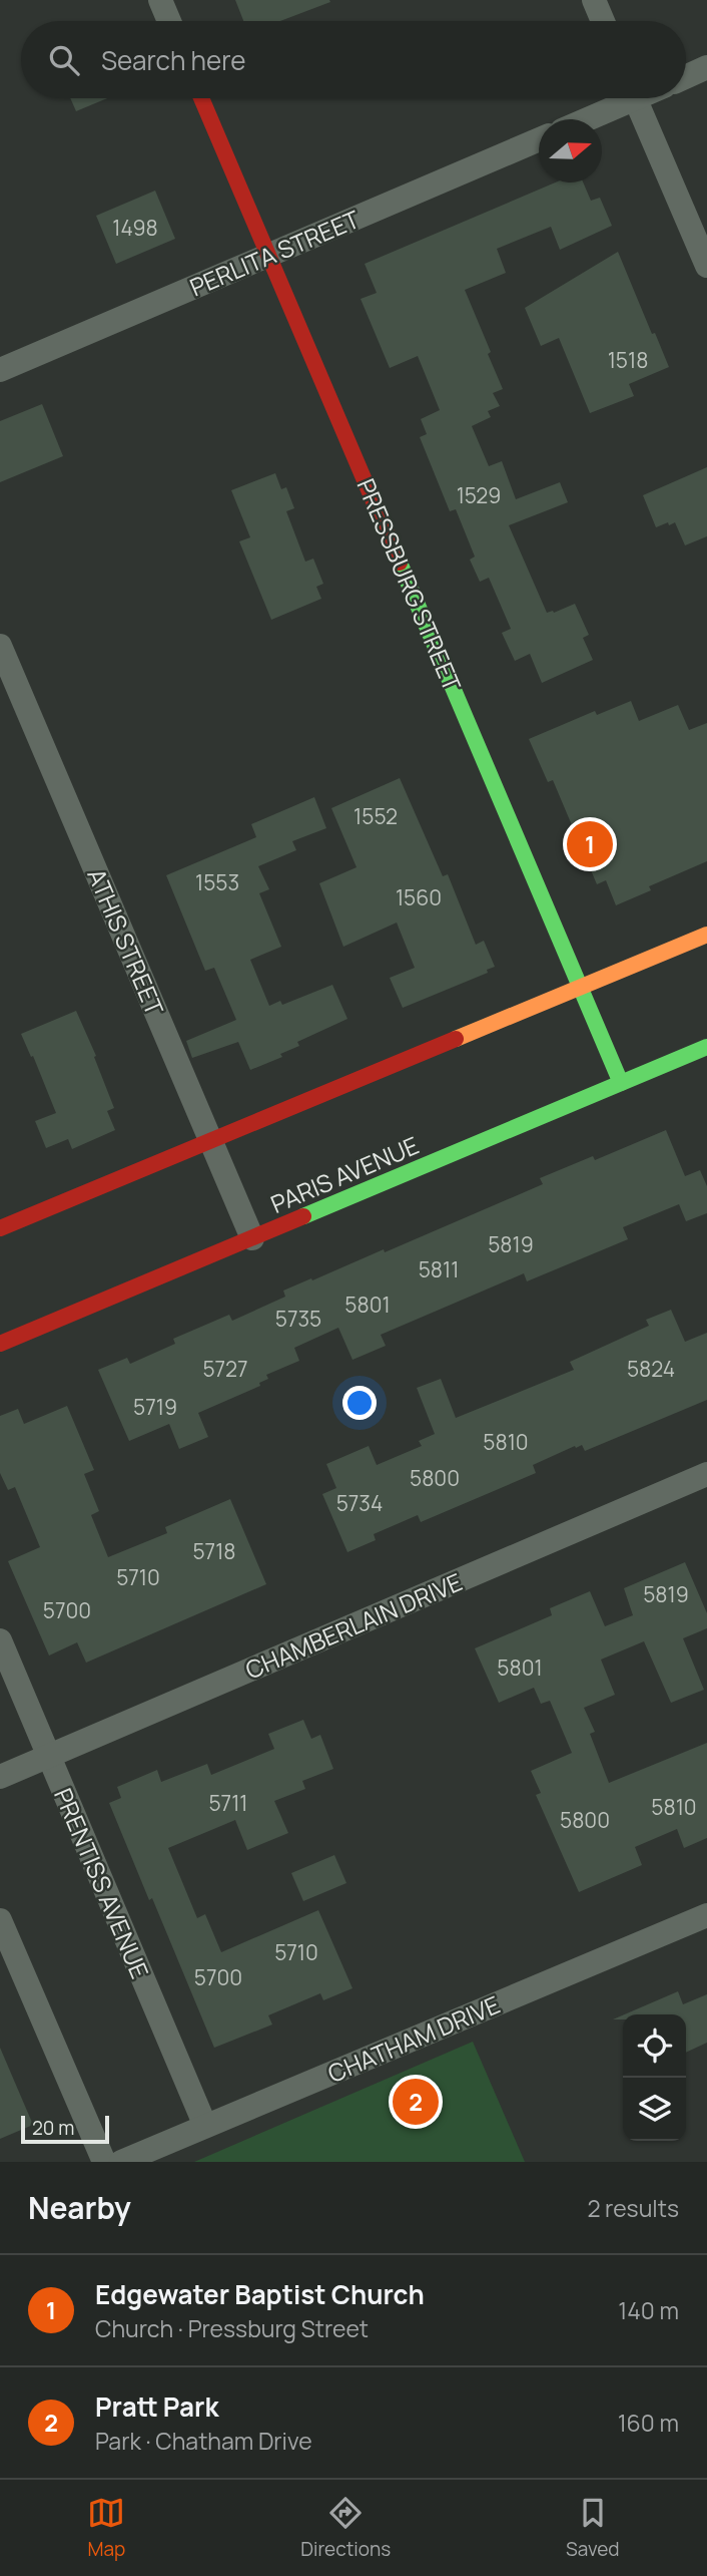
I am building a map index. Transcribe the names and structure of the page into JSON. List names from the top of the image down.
{
  "streets": {
    "street": [
      "PERLITA STREET",
      "PRESSBURG STREET",
      "ATHIS STREET",
      "PARIS AVENUE",
      "CHAMBERLAIN DRIVE",
      "PRENTISS AVENUE",
      "CHATHAM DRIVE"
    ]
  },
  "crossings": [
    ["PERLITA STREET", "PRESSBURG STREET"],
    ["PRESSBURG STREET", "PARIS AVENUE"],
    ["ATHIS STREET", "PARIS AVENUE"],
    ["CHAMBERLAIN DRIVE", "PRENTISS AVENUE"],
    ["PRENTISS AVENUE", "CHATHAM DRIVE"]
  ],
  "house_numbers": [
    "1498",
    "1518",
    "1529",
    "1552",
    "1553",
    "1560",
    "5819",
    "5811",
    "5801",
    "5735",
    "5727",
    "5824",
    "5719",
    "5810",
    "5800",
    "5734",
    "5718",
    "5710",
    "5819",
    "5700",
    "5801",
    "5711",
    "5810",
    "5800",
    "5710",
    "5700"
  ],
  "scale_bar": "20 m",
  "north": "right",
  "page": {
    "search": "Search here",
    "pins": ["1", "2"],
    "scale": "20 m",
    "heading": ["Nearby", "2 results"],
    "list": [
      {
        "mark": "1",
        "name": "Edgewater Baptist Church",
        "note": "Church · Pressburg Street",
        "value": "140 m"
      },
      {
        "mark": "2",
        "name": "Pratt Park",
        "note": "Park · Chatham Drive",
        "value": "160 m"
      }
    ],
    "nav": ["Map", "Directions", "Saved"]
  }
}
